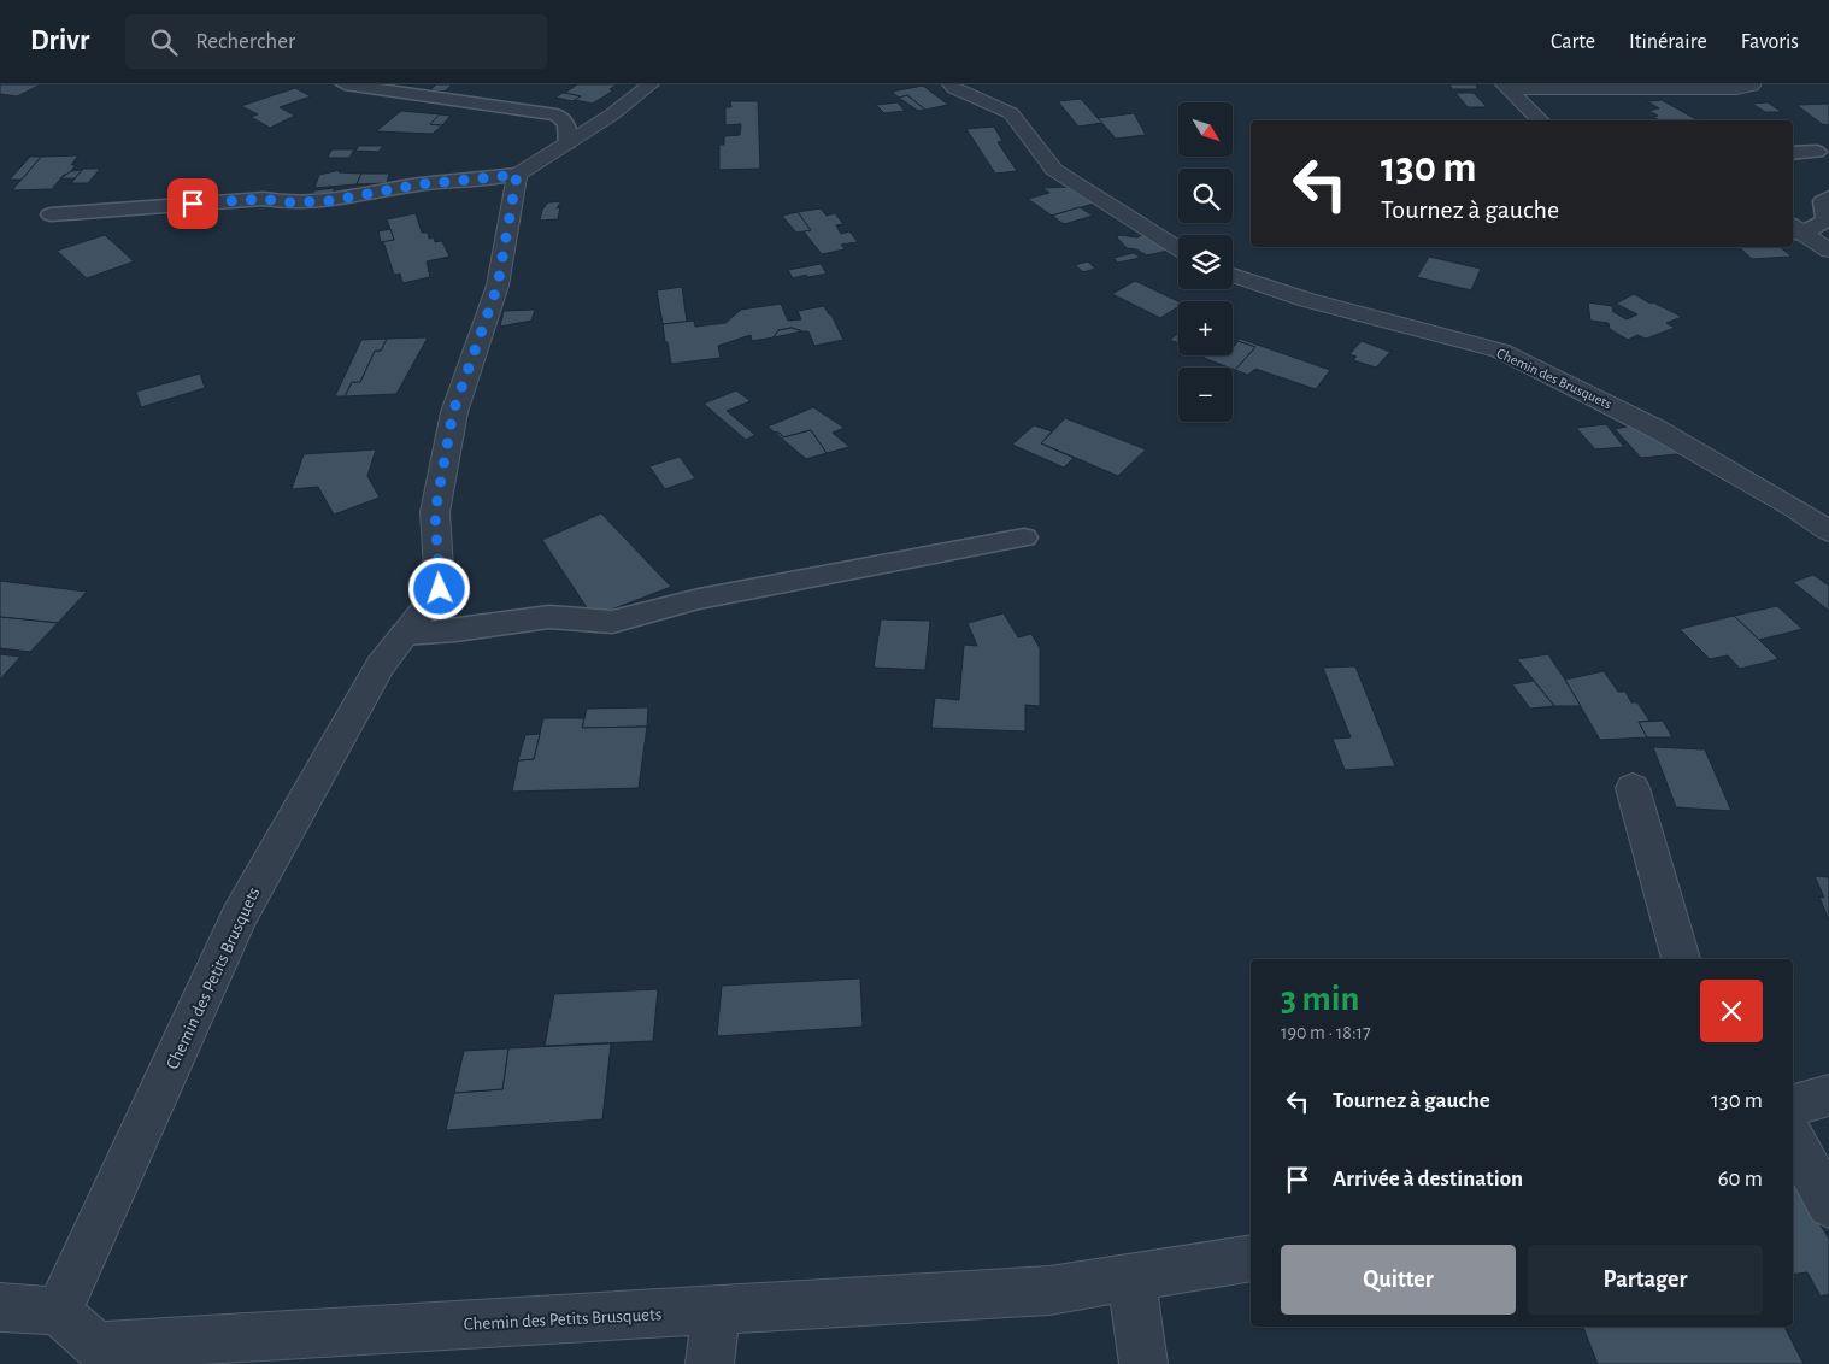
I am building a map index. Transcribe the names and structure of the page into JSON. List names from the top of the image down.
{
  "streets": {
    "street": ["Chemin des Brusquets", "Chemin des Petits Brusquets"]
  },
  "north": "bottom right",
  "page": {
    "header": "Drivr",
    "search": "Rechercher",
    "nav": ["Carte", "Itinéraire", "Favoris"],
    "map_buttons": ["+", "−"],
    "turn": ["130 m", "Tournez à gauche"],
    "heading": ["3 min", "190 m · 18:17"],
    "list": [
      {
        "name": "Tournez à gauche",
        "value": "130 m"
      },
      {
        "name": "Arrivée à destination",
        "value": "60 m"
      }
    ],
    "buttons": ["Quitter", "Partager"]
  }
}
